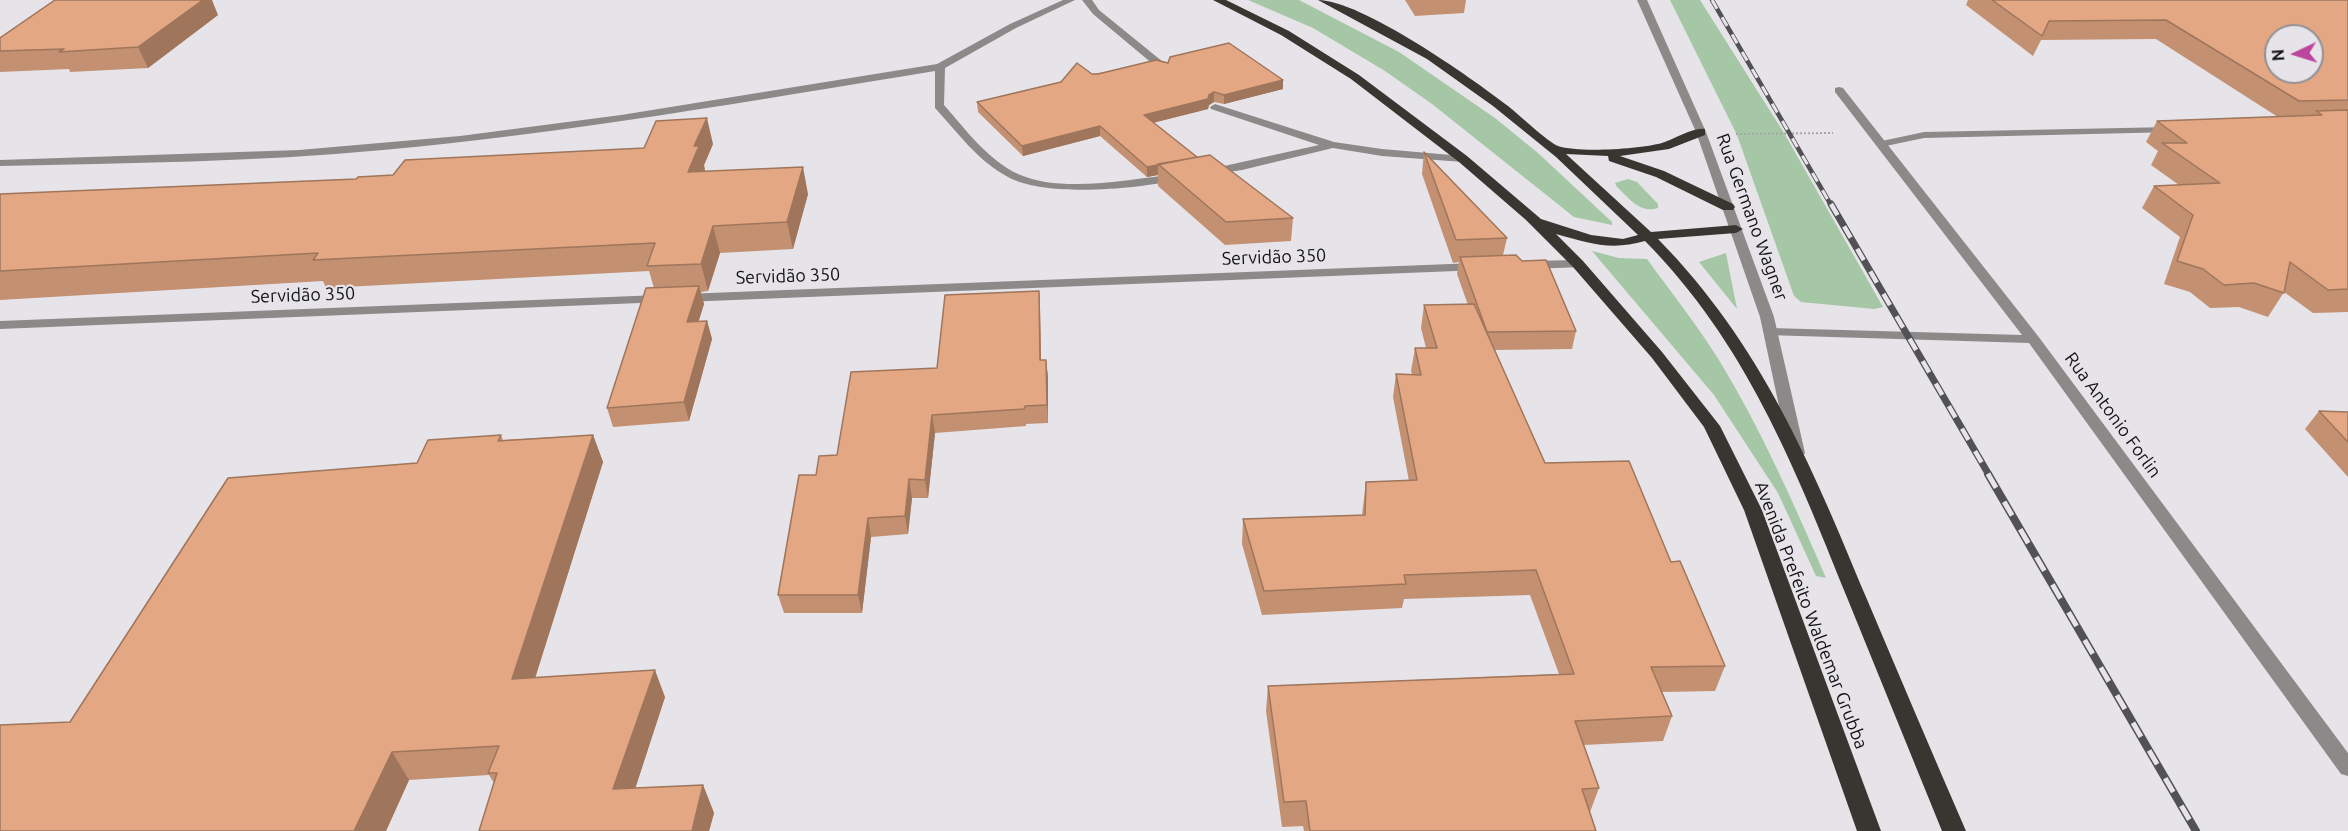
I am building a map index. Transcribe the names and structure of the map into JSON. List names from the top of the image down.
{
  "streets": {
    "highway": ["Avenida Prefeito Waldemar Grubba"],
    "street": ["Rua Germano Wagner", "Servidão 350", "Rua Antonio Forlin"]
  },
  "north": "left"
}
